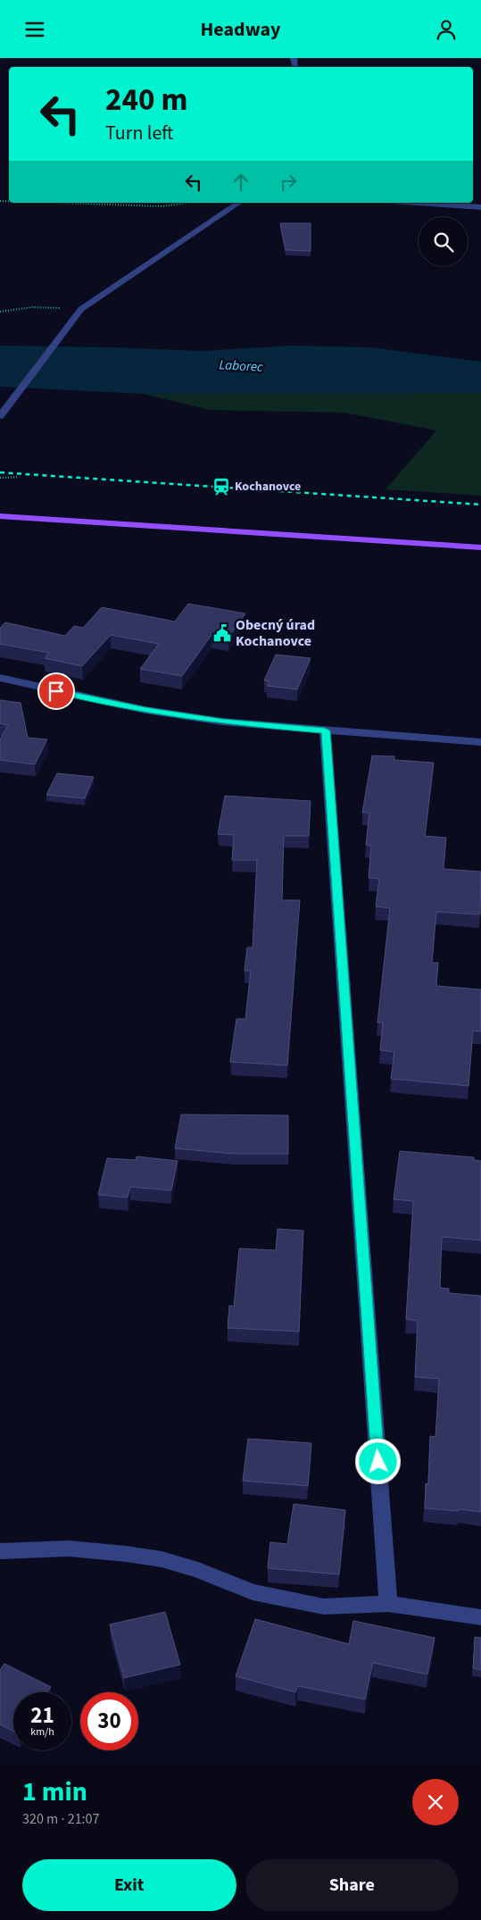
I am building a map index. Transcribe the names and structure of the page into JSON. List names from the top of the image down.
{
  "water": ["Laborec"],
  "places": {
    "station": ["Kochanovce"],
    "public building": ["Obecný úrad Kochanovce"]
  },
  "page": {
    "header": "Headway",
    "turn": ["240 m", "Turn left"],
    "speed": "21 km/h",
    "limit": "30",
    "heading": ["1 min", "320 m · 21:07"],
    "buttons": ["Exit", "Share"]
  }
}
